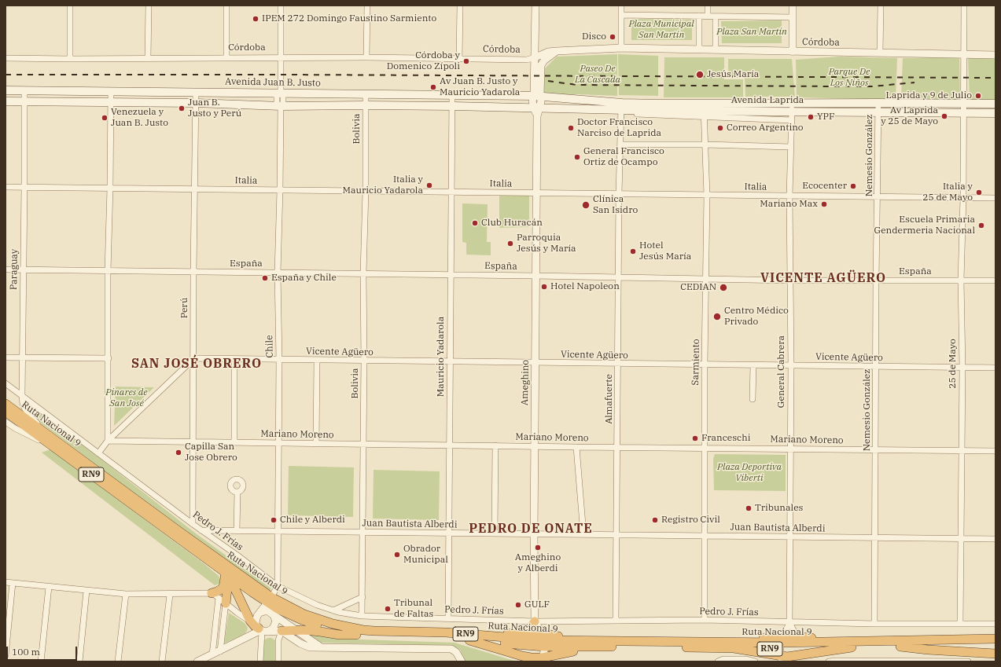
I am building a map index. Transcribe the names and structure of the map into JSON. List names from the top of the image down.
{
  "streets": {
    "highway": ["Ruta Nacional 9", "RN9"],
    "main road": ["Avenida Juan B. Justo", "Avenida Laprida"],
    "street": [
      "Córdoba",
      "Bolivia",
      "Nemesio González",
      "Italia",
      "España",
      "Paraguay",
      "Perú",
      "Chile",
      "Vicente Agüero",
      "Mauricio Yadarola",
      "Sarmiento",
      "25 de Mayo",
      "General Cabrera",
      "Ameghino",
      "Almafuerte",
      "Mariano Moreno",
      "Juan Bautista Alberdi",
      "Pedro J. Frías"
    ]
  },
  "crossings": [
    ["Córdoba", "Chile"],
    ["Córdoba", "25 de Mayo"],
    ["Avenida Juan B. Justo", "Avenida Laprida"],
    ["Avenida Juan B. Justo", "Bolivia"],
    ["Avenida Juan B. Justo", "Paraguay"],
    ["Avenida Juan B. Justo", "Perú"],
    ["Avenida Juan B. Justo", "Chile"],
    ["Avenida Juan B. Justo", "Mauricio Yadarola"],
    ["Avenida Juan B. Justo", "Ameghino"],
    ["Avenida Laprida", "Nemesio González"],
    ["Avenida Laprida", "Sarmiento"],
    ["Avenida Laprida", "25 de Mayo"],
    ["Avenida Laprida", "General Cabrera"],
    ["Avenida Laprida", "Ameghino"],
    ["Avenida Laprida", "Almafuerte"],
    ["Bolivia", "Italia"],
    ["Bolivia", "España"],
    ["Bolivia", "Vicente Agüero"],
    ["Bolivia", "Mariano Moreno"],
    ["Bolivia", "Juan Bautista Alberdi"],
    ["Bolivia", "Pedro J. Frías"],
    ["Nemesio González", "Italia"],
    ["Nemesio González", "España"],
    ["Nemesio González", "Vicente Agüero"],
    ["Nemesio González", "Mariano Moreno"],
    ["Nemesio González", "Juan Bautista Alberdi"],
    ["Nemesio González", "Pedro J. Frías"],
    ["Italia", "Paraguay"],
    ["Italia", "Perú"],
    ["Italia", "Chile"],
    ["Italia", "Mauricio Yadarola"],
    ["Italia", "Sarmiento"],
    ["Italia", "25 de Mayo"],
    ["Italia", "General Cabrera"],
    ["Italia", "Ameghino"],
    ["Italia", "Almafuerte"],
    ["España", "Paraguay"],
    ["España", "Perú"],
    ["España", "Chile"],
    ["España", "Mauricio Yadarola"],
    ["España", "Sarmiento"],
    ["España", "25 de Mayo"],
    ["España", "General Cabrera"],
    ["España", "Ameghino"],
    ["España", "Almafuerte"],
    ["Paraguay", "Ruta Nacional 9"],
    ["Paraguay", "Pedro J. Frías"],
    ["Perú", "Vicente Agüero"],
    ["Perú", "Mariano Moreno"],
    ["Perú", "Pedro J. Frías"],
    ["Chile", "Vicente Agüero"],
    ["Chile", "Mariano Moreno"],
    ["Chile", "Juan Bautista Alberdi"],
    ["Chile", "Pedro J. Frías"],
    ["Vicente Agüero", "Mauricio Yadarola"],
    ["Vicente Agüero", "Sarmiento"],
    ["Vicente Agüero", "25 de Mayo"],
    ["Vicente Agüero", "General Cabrera"],
    ["Vicente Agüero", "Ameghino"],
    ["Vicente Agüero", "Almafuerte"],
    ["Mauricio Yadarola", "Mariano Moreno"],
    ["Mauricio Yadarola", "Juan Bautista Alberdi"],
    ["Mauricio Yadarola", "Pedro J. Frías"],
    ["Sarmiento", "Mariano Moreno"],
    ["Sarmiento", "Juan Bautista Alberdi"],
    ["Sarmiento", "Pedro J. Frías"],
    ["25 de Mayo", "Mariano Moreno"],
    ["25 de Mayo", "Juan Bautista Alberdi"],
    ["25 de Mayo", "Pedro J. Frías"],
    ["General Cabrera", "Mariano Moreno"],
    ["General Cabrera", "Juan Bautista Alberdi"],
    ["General Cabrera", "Pedro J. Frías"],
    ["Ameghino", "Mariano Moreno"],
    ["Ameghino", "Juan Bautista Alberdi"],
    ["Ameghino", "Pedro J. Frías"],
    ["Almafuerte", "Mariano Moreno"],
    ["Almafuerte", "Juan Bautista Alberdi"],
    ["Almafuerte", "Pedro J. Frías"],
    ["Ruta Nacional 9", "RN9"],
    ["Juan Bautista Alberdi", "Pedro J. Frías"]
  ],
  "districts": ["VICENTE AGÜERO", "SAN JOSÉ OBRERO", "PEDRO DE ONATE"],
  "parks": [
    "Plaza Municipal San Martín",
    "Plaza San Martín",
    "Paseo De La Cascada",
    "Parque De Los Niños",
    "Pinares de San José",
    "Plaza Deportiva Viberti"
  ],
  "places": [
    "IPEM 272 Domingo Faustino Sarmiento",
    "Disco",
    "Córdoba y Domenico Zípoli",
    "Jesús María",
    "Av Juan B. Justo y Mauricio Yadarola",
    "Laprida y 9 de Julio",
    "Juan B. Justo y Perú",
    "Av Laprida y 25 de Mayo",
    "YPF",
    "Venezuela y Juan B. Justo",
    "Doctor Francisco Narciso de Laprida",
    "Correo Argentino",
    "General Francisco Ortiz de Ocampo",
    "Italia y Mauricio Yadarola",
    "Ecocenter",
    "Italia y 25 de Mayo",
    "Mariano Max",
    "Clínica San Isidro",
    "Club Huracán",
    "Escuela Primaria Gendermeria Nacional",
    "Parroquia Jesús y María",
    "Hotel Jesús María",
    "España y Chile",
    "Hotel Napoleon",
    "CEDIAN",
    "Centro Médico Privado",
    "Franceschi",
    "Capilla San Jose Obrero",
    "Tribunales",
    "Chile y Alberdi",
    "Registro Civil",
    "Ameghino y Alberdi",
    "Obrador Municipal",
    "GULF",
    "Tribunal de Faltas"
  ],
  "scale_bar": "100 m"
}
